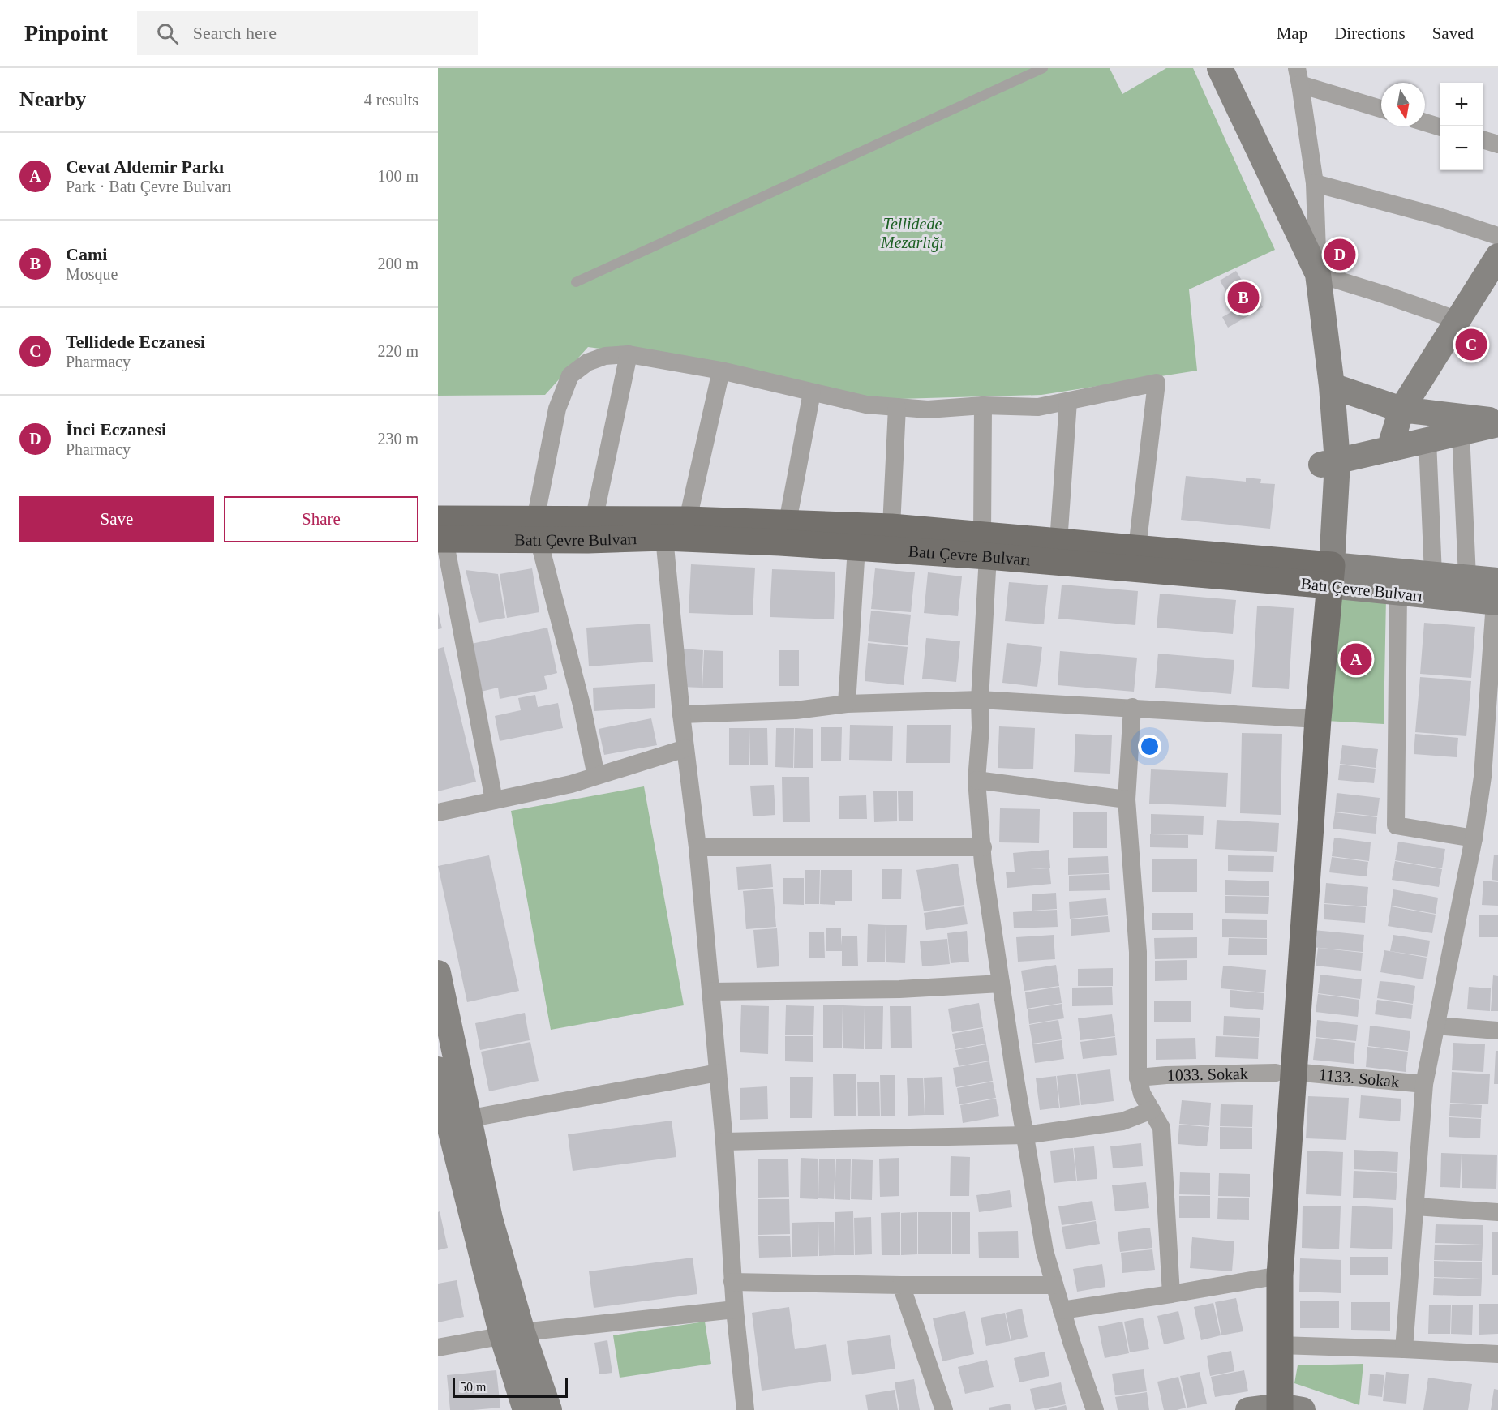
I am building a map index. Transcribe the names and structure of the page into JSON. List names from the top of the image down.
{
  "streets": {
    "main road": ["Batı Çevre Bulvarı"],
    "street": ["1033. Sokak", "1133. Sokak"]
  },
  "crossings": [
    ["1033. Sokak", "1133. Sokak"]
  ],
  "parks": ["Tellidede Mezarlığı"],
  "scale_bar": "50 m",
  "north": "bottom",
  "page": {
    "header": "Pinpoint",
    "search": "Search here",
    "nav": ["Map", "Directions", "Saved"],
    "heading": ["Nearby", "4 results"],
    "map_buttons": ["+", "−"],
    "list": [
      {
        "mark": "A",
        "name": "Cevat Aldemir Parkı",
        "note": "Park · Batı Çevre Bulvarı",
        "value": "100 m"
      },
      {
        "mark": "B",
        "name": "Cami",
        "note": "Mosque",
        "value": "200 m"
      },
      {
        "mark": "C",
        "name": "Tellidede Eczanesi",
        "note": "Pharmacy",
        "value": "220 m"
      },
      {
        "mark": "D",
        "name": "İnci Eczanesi",
        "note": "Pharmacy",
        "value": "230 m"
      }
    ],
    "pins": [
      "D",
      "B",
      "C",
      "A"
    ],
    "buttons": ["Save", "Share"],
    "scale": "50 m"
  }
}
